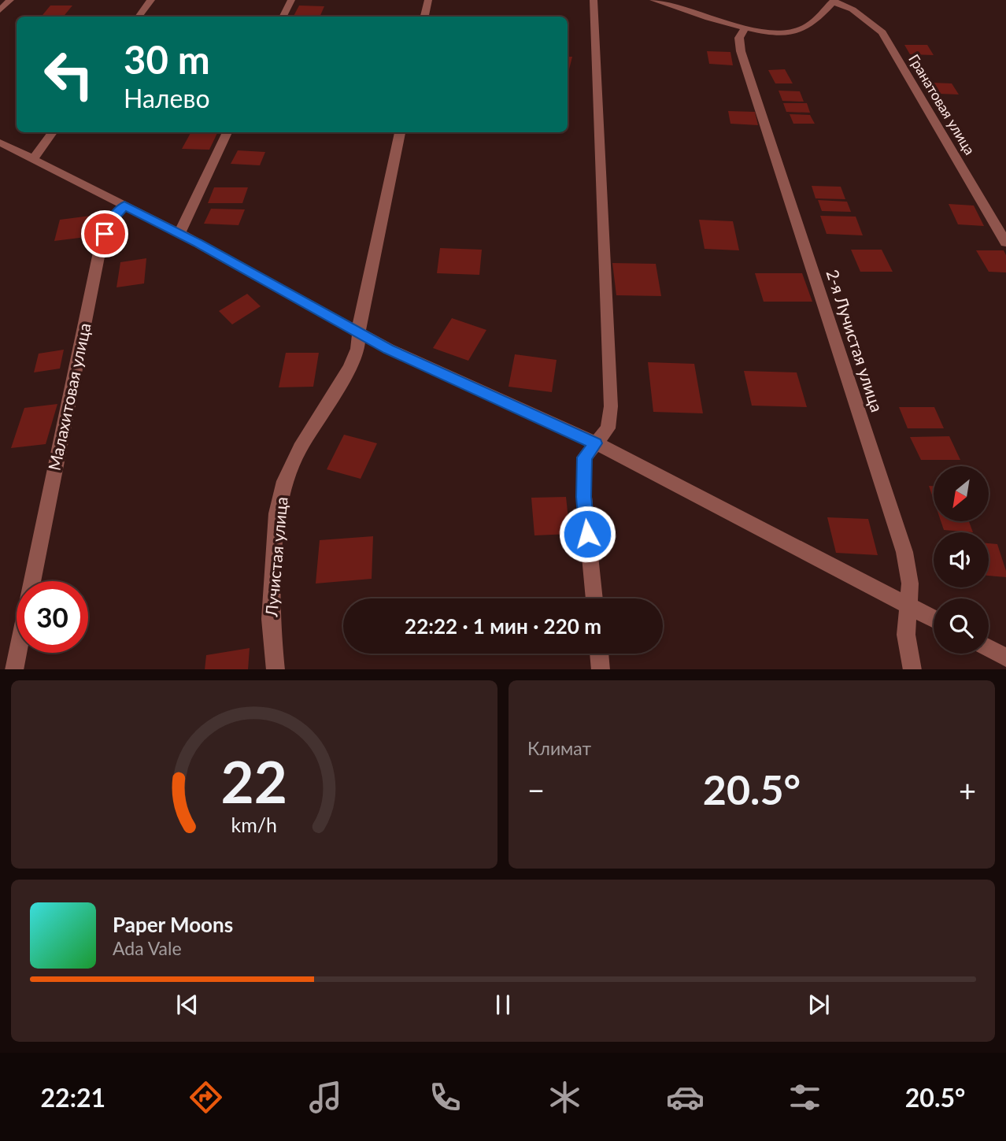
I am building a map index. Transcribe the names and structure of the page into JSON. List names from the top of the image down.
{
  "streets": {
    "street": [
      "Гранатовая улица",
      "2-я Лучистая улица",
      "Малахитовая улица",
      "Лучистая улица"
    ]
  },
  "north": "bottom left",
  "page": {
    "turn": ["30 m", "Налево"],
    "limit": "30",
    "trip": "22:22 · 1 мин · 220 m",
    "tile": "Климат",
    "heat": ["−", "20.5°", "+"],
    "song": ["Paper Moons", "Ada Vale"],
    "tabs": ["22:21", "20.5°"],
    "gauge": ["22", "km/h"]
  }
}
